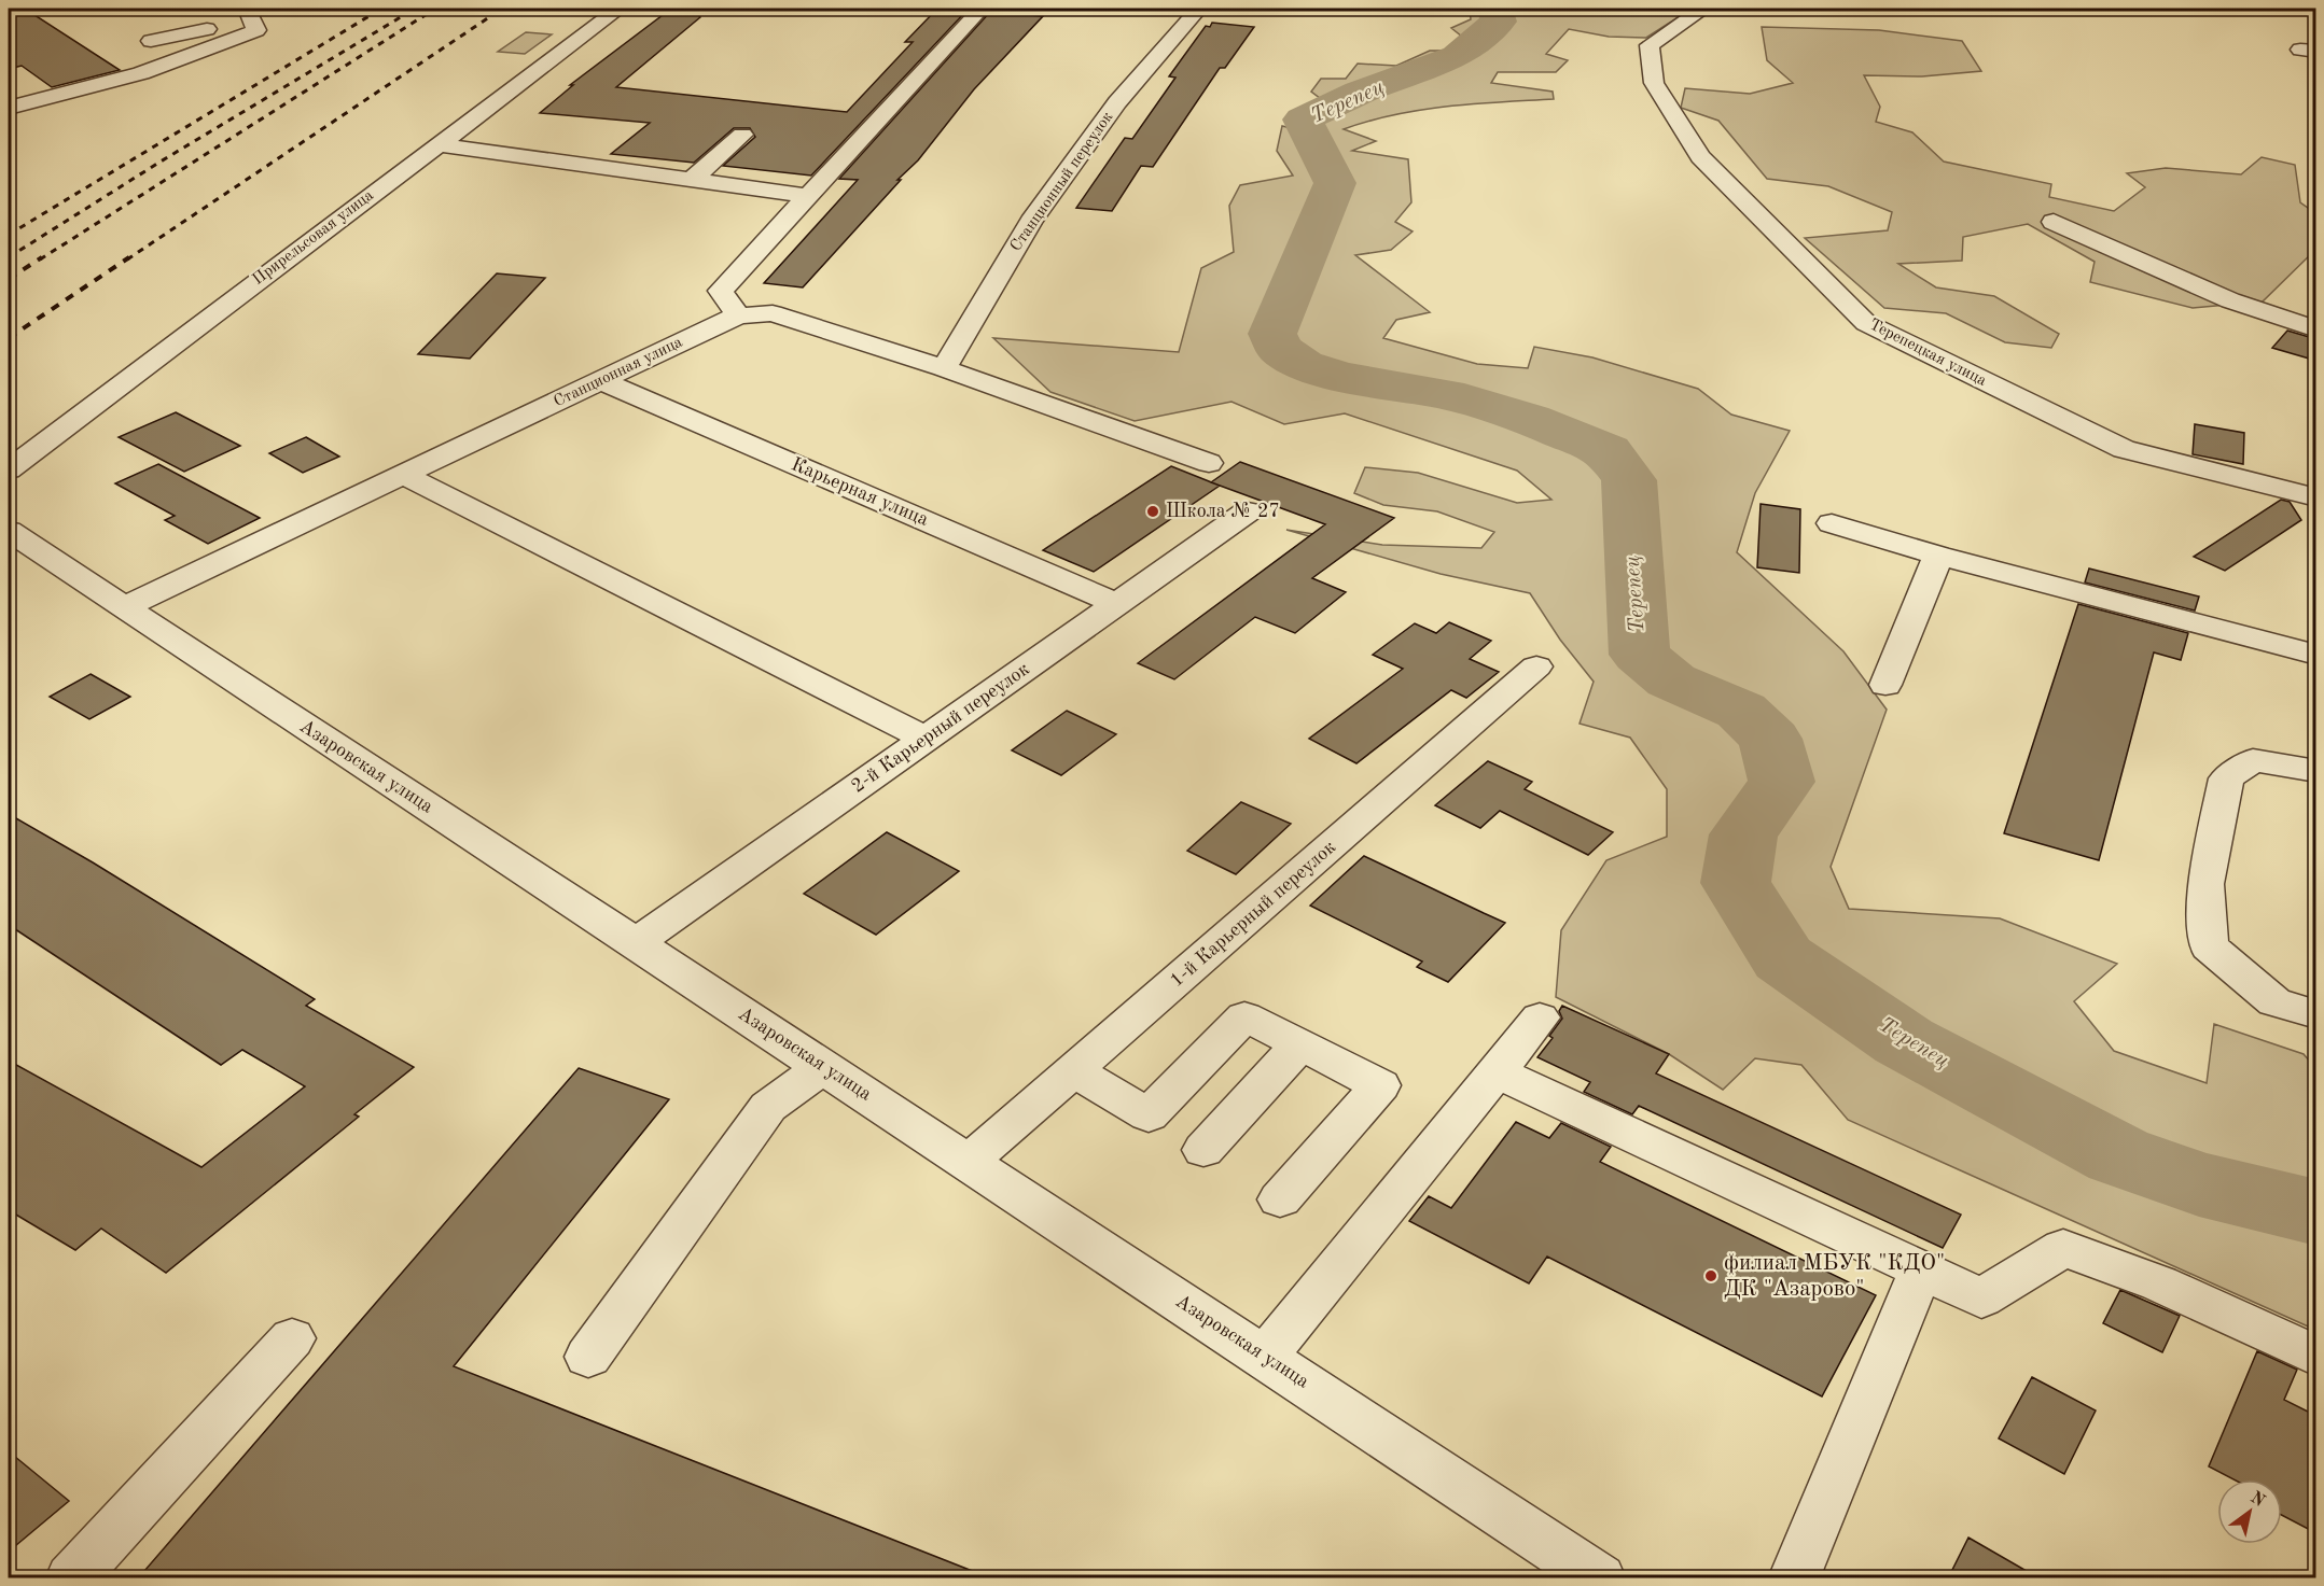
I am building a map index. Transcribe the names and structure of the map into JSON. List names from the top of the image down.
{
  "streets": {
    "street": [
      "Станционный переулок",
      "Прирельсовая улица",
      "Терепецкая улица",
      "Станционная улица",
      "Карьерная улица",
      "2-й Карьерный переулок",
      "Азаровская улица",
      "1-й Карьерный переулок"
    ]
  },
  "crossings": [
    ["Станционная улица", "Карьерная улица"],
    ["Станционная улица", "Азаровская улица"],
    ["Карьерная улица", "2-й Карьерный переулок"],
    ["2-й Карьерный переулок", "Азаровская улица"],
    ["Азаровская улица", "1-й Карьерный переулок"]
  ],
  "water": ["Терепец"],
  "places": ["Школа № 27", "филиал МБУК \"КДО\" ДК \"Азарово\""],
  "north": "top right"
}
